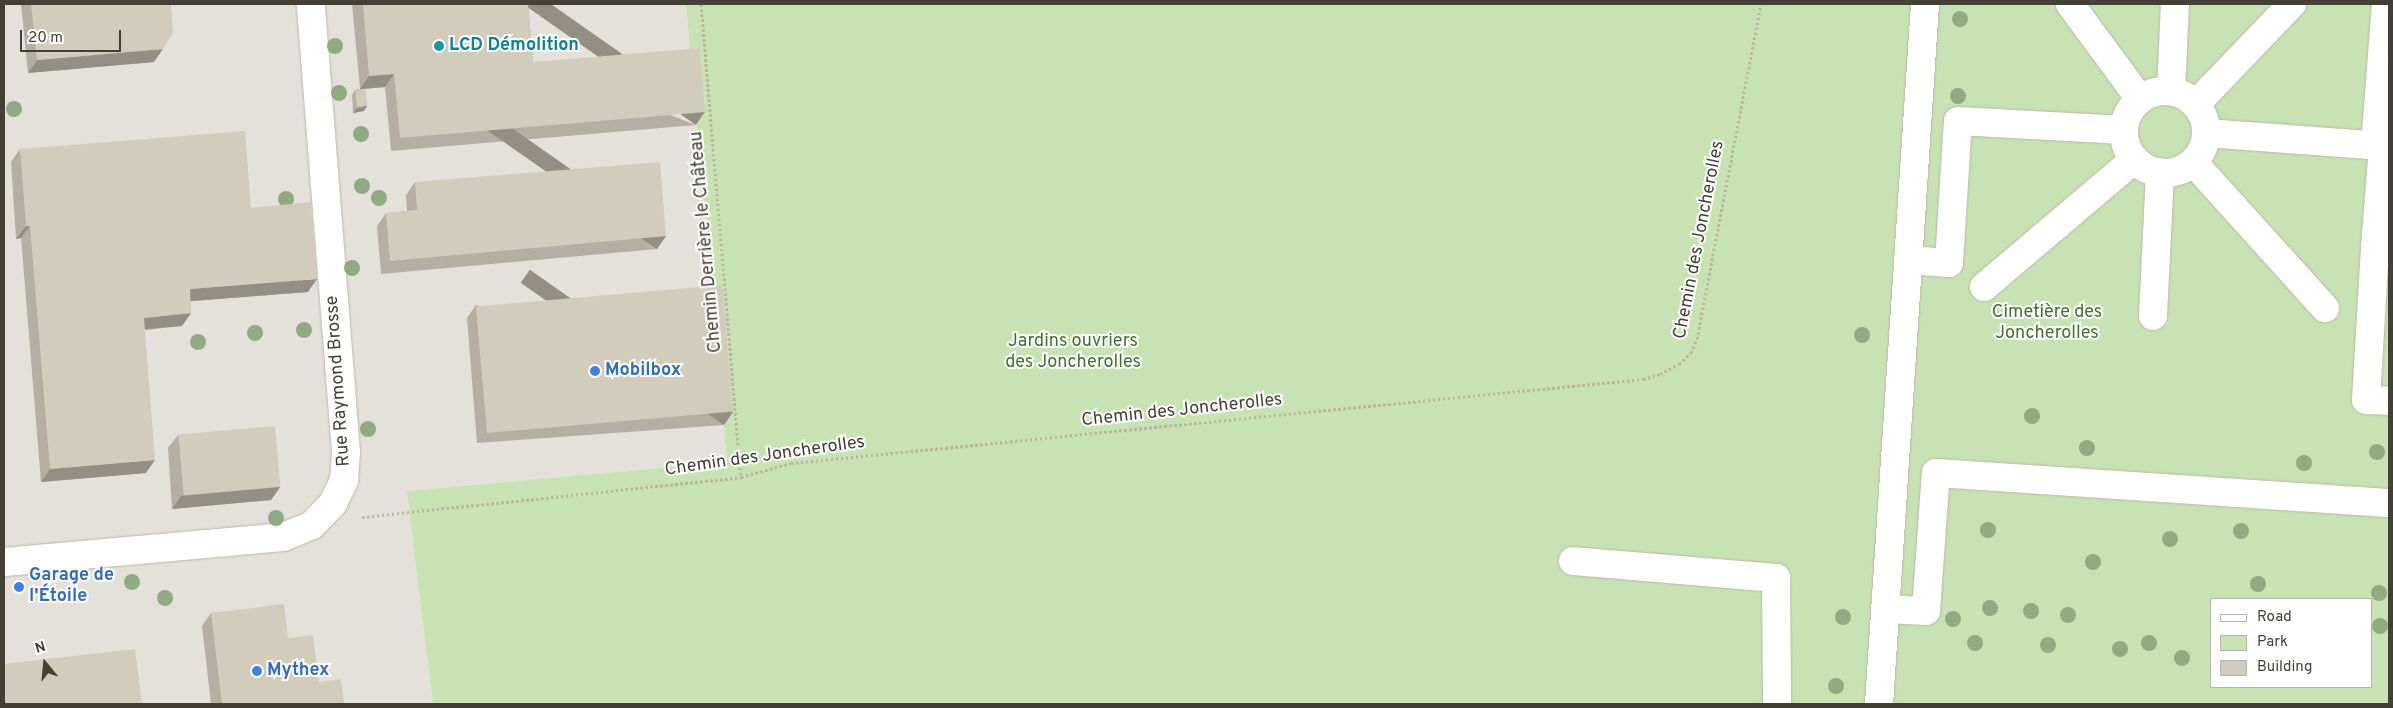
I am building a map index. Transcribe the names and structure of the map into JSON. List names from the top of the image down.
{
  "streets": {
    "street": ["Rue Raymond Brosse"],
    "path": ["Chemin des Joncherolles", "Chemin Derrière le Château"]
  },
  "crossings": [
    ["Chemin des Joncherolles", "Chemin Derrière le Château"],
    ["Chemin des Joncherolles", "Rue Raymond Brosse"]
  ],
  "parks": ["Cimetière des Joncherolles", "Jardins ouvriers des Joncherolles"],
  "places": [
    "LCD Démolition",
    "Mobilbox",
    "Garage de l'Étoile",
    "Mythex"
  ],
  "legend": ["Road", "Park", "Building"],
  "scale_bar": "20 m",
  "north": "top"
}
